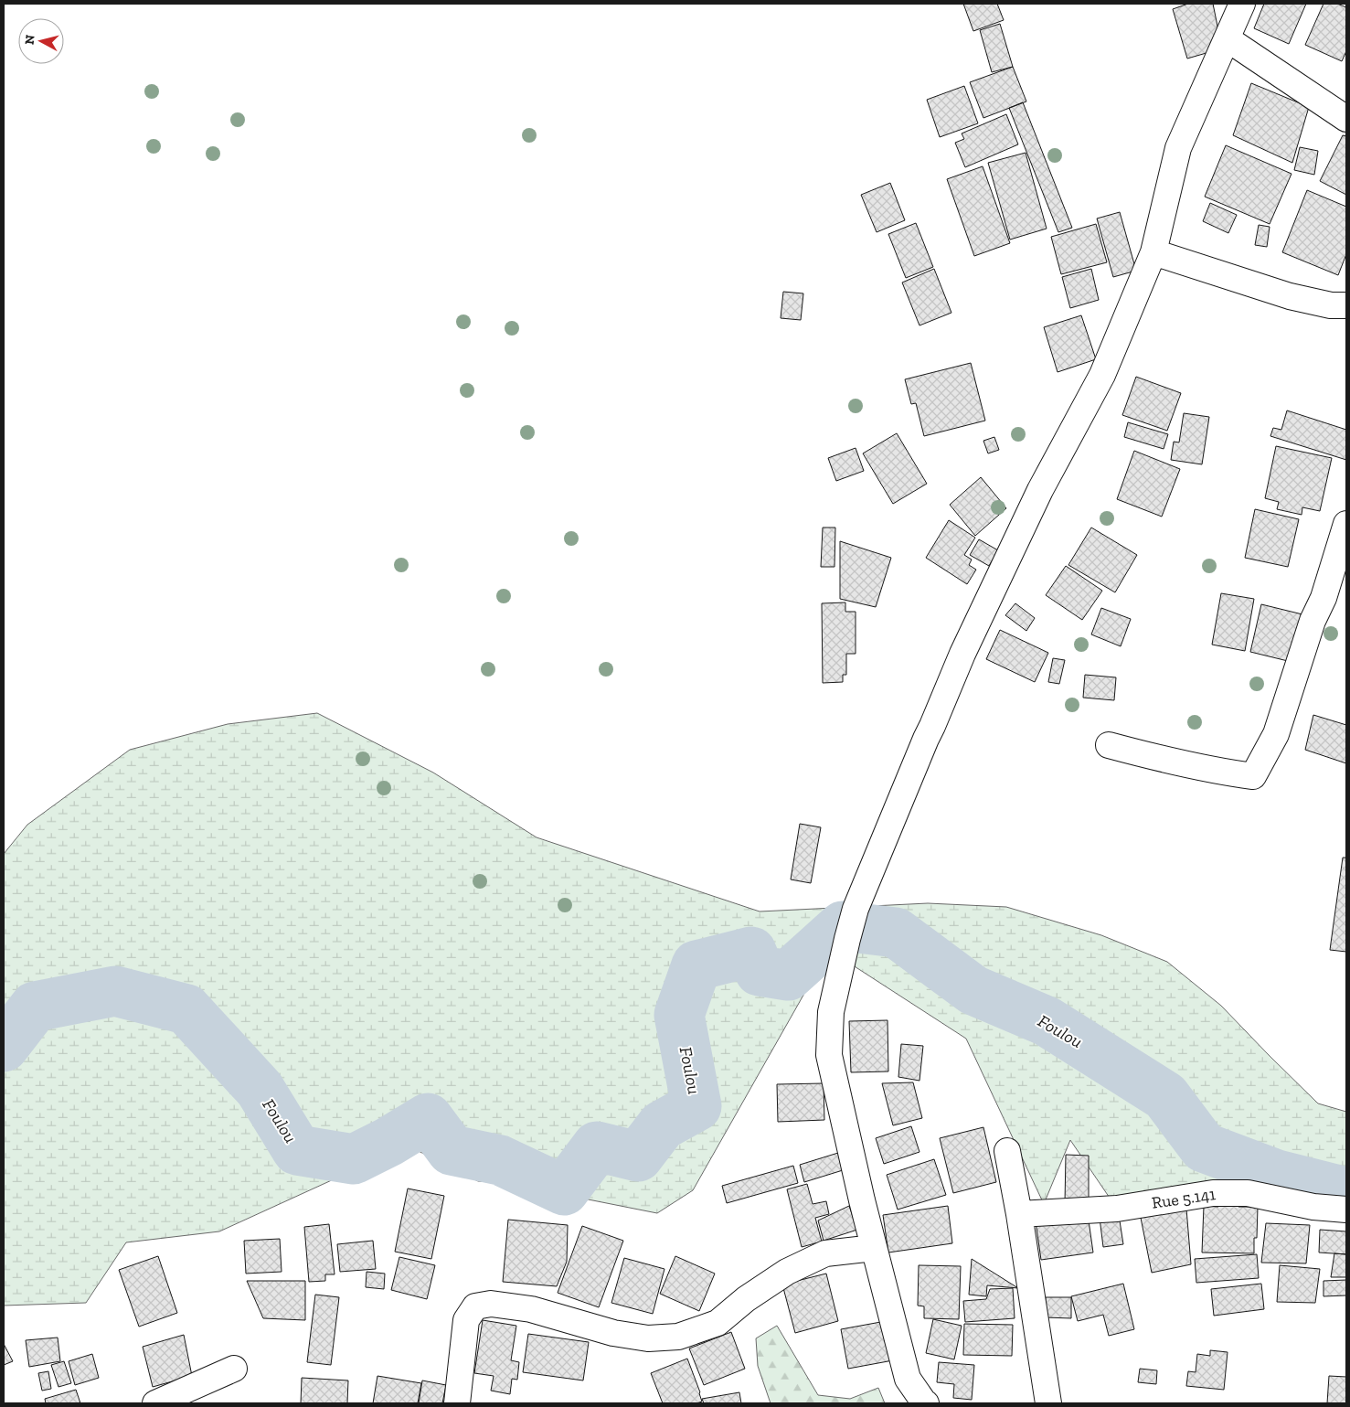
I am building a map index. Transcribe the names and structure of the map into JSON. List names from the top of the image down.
{
  "streets": {
    "street": ["Rue 5.141"]
  },
  "water": ["Foulou"],
  "north": "left"
}
